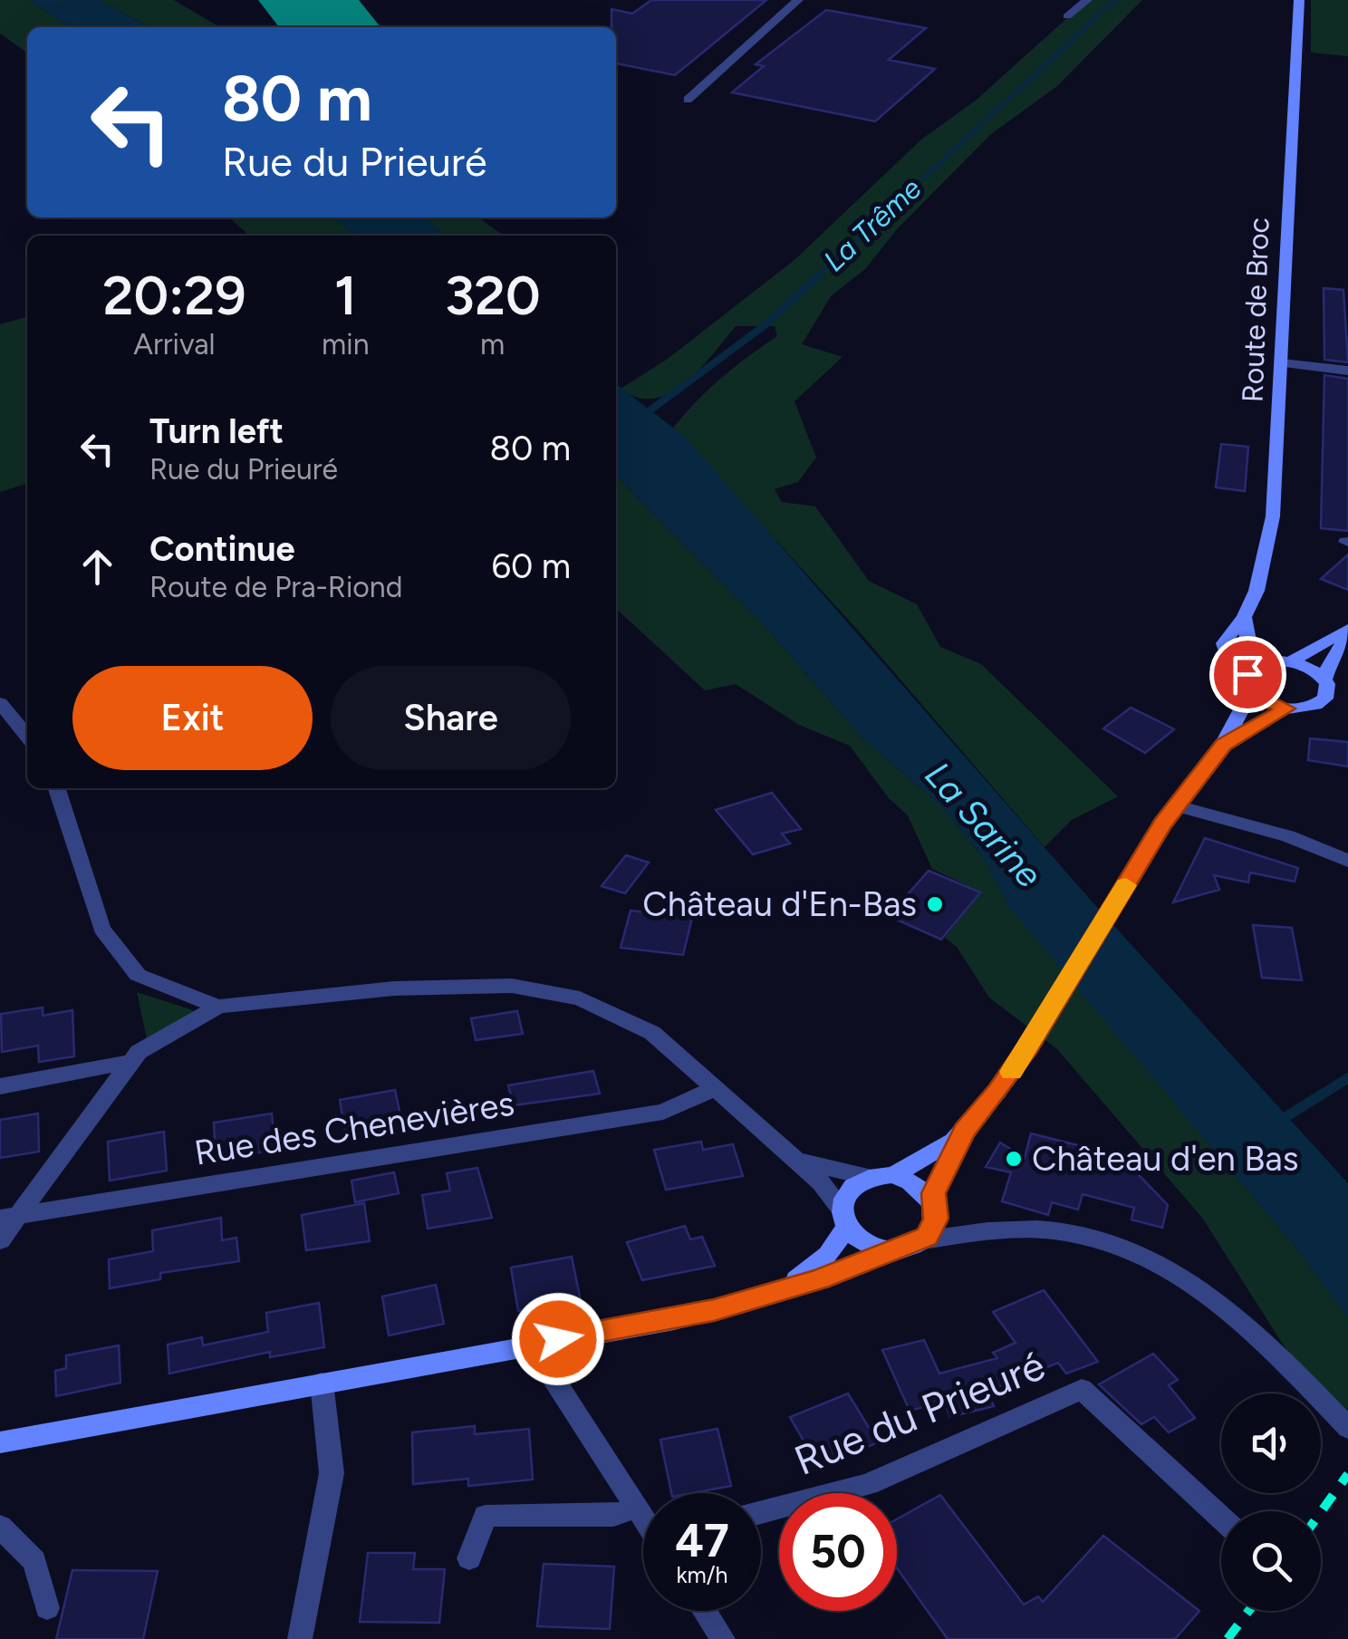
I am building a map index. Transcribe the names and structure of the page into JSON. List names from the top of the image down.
{
  "streets": {
    "main road": ["Route de Broc"],
    "street": ["Rue des Chenevières", "Rue du Prieuré"]
  },
  "water": ["La Trême", "La Sarine"],
  "places": ["Château d'En-Bas", "Château d'en Bas"],
  "page": {
    "turn": ["80 m", "Rue du Prieuré"],
    "eta": [
      "20:29",
      "Arrival",
      "1",
      "min",
      "320",
      "m"
    ],
    "list": [
      {
        "name": "Turn left",
        "note": "Rue du Prieuré",
        "value": "80 m"
      },
      {
        "name": "Continue",
        "note": "Route de Pra-Riond",
        "value": "60 m"
      }
    ],
    "buttons": ["Exit", "Share"],
    "speed": "47 km/h",
    "limit": "50"
  }
}
